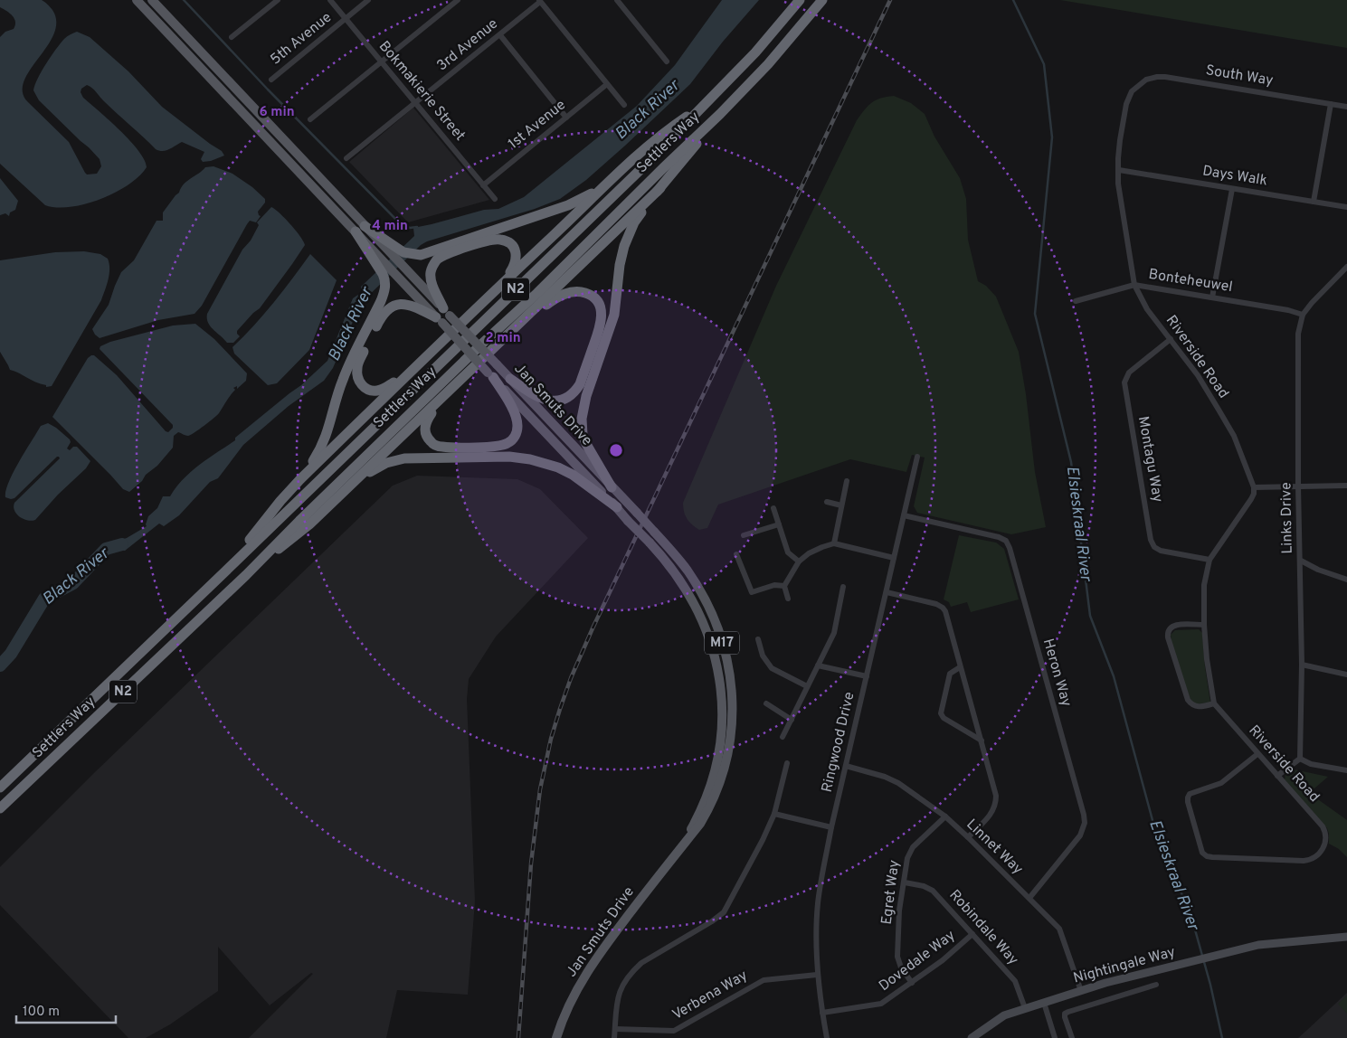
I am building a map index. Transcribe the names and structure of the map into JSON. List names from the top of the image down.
{
  "streets": {
    "highway": ["Settlers Way", "N2"],
    "main road": ["Jan Smuts Drive", "M17"],
    "street": [
      "5th Avenue",
      "3rd Avenue",
      "South Way",
      "Bokmakierie Street",
      "1st Avenue",
      "Days Walk",
      "Bonteheuwel",
      "Riverside Road",
      "Montagu Way",
      "Links Drive",
      "Heron Way",
      "Ringwood Drive",
      "Linnet Way",
      "Egret Way",
      "Robindale Way",
      "Dovedale Way",
      "Nightingale Way",
      "Verbena Way"
    ]
  },
  "crossings": [
    ["5th Avenue", "Bokmakierie Street"],
    ["3rd Avenue", "Bokmakierie Street"],
    ["South Way", "Riverside Road"],
    ["Bokmakierie Street", "1st Avenue"],
    ["Days Walk", "Riverside Road"],
    ["Bonteheuwel", "Riverside Road"],
    ["Bonteheuwel", "Links Drive"],
    ["Riverside Road", "Montagu Way"],
    ["Heron Way", "Ringwood Drive"],
    ["Heron Way", "Linnet Way"],
    ["Ringwood Drive", "Linnet Way"],
    ["Ringwood Drive", "Dovedale Way"],
    ["Ringwood Drive", "Verbena Way"],
    ["Linnet Way", "Egret Way"],
    ["Linnet Way", "Nightingale Way"],
    ["Egret Way", "Robindale Way"],
    ["Egret Way", "Dovedale Way"],
    ["Robindale Way", "Dovedale Way"],
    ["Robindale Way", "Nightingale Way"]
  ],
  "water": ["Black River", "Elsieskraal River"],
  "scale_bar": "100 m",
  "rings": ["6 min", "4 min", "2 min"]
}
